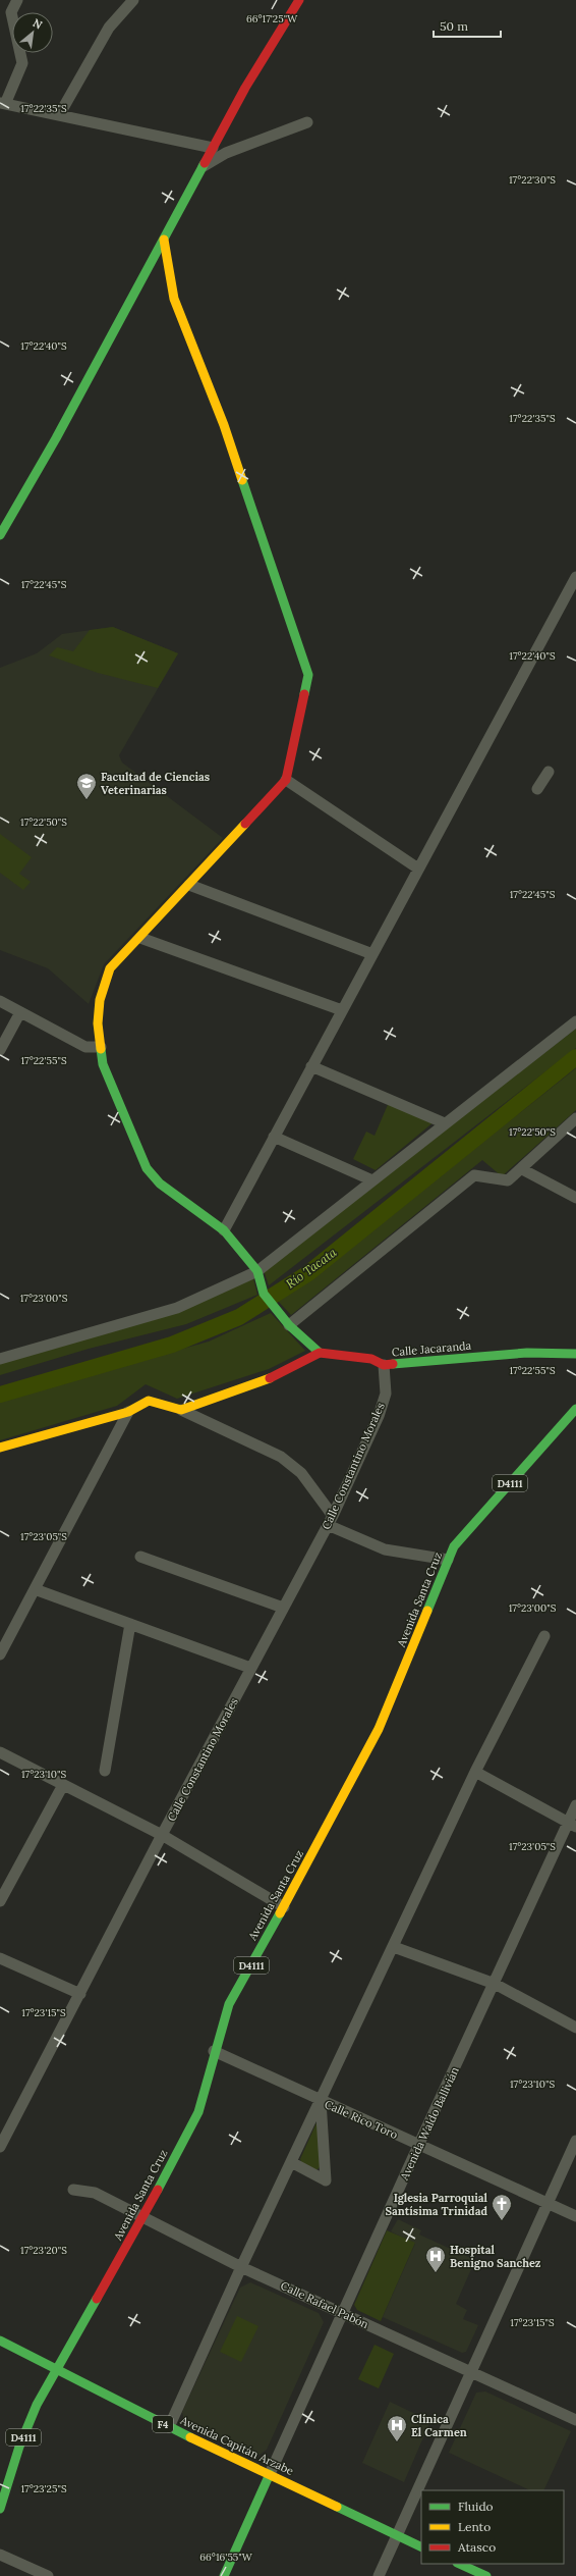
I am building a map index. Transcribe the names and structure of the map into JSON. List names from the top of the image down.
{
  "streets": {
    "main road": [
      "Calle Jacaranda",
      "D4111",
      "Avenida Santa Cruz",
      "Avenida Waldo Ballivián",
      "F4",
      "Avenida Capitán Arzabe"
    ],
    "street": ["Calle Constantino Morales", "Calle Rico Toro", "Calle Rafael Pabón"]
  },
  "crossings": [
    ["Calle Jacaranda", "Calle Constantino Morales"],
    ["Avenida Santa Cruz", "Calle Rico Toro"],
    ["Avenida Santa Cruz", "Calle Rafael Pabón"],
    ["Avenida Santa Cruz", "Avenida Capitán Arzabe"],
    ["Calle Rico Toro", "Avenida Waldo Ballivián"],
    ["Avenida Waldo Ballivián", "Calle Rafael Pabón"],
    ["Avenida Waldo Ballivián", "Avenida Capitán Arzabe"]
  ],
  "water": ["Río Tacata"],
  "places": {
    "school or university": ["Facultad de Ciencias Veterinarias"],
    "church": ["Iglesia Parroquial Santísima Trinidad"],
    "hospital": ["Hospital Benigno Sanchez", "Clínica El Carmen"]
  },
  "legend": ["Fluido", "Lento", "Atasco"],
  "scale_bar": "50 m",
  "north": "top right",
  "coordinates": [
    "66°17'25\"W",
    "17°22'35\"S",
    "17°22'30\"S",
    "17°22'40\"S",
    "17°22'45\"S",
    "17°22'50\"S",
    "17°22'55\"S",
    "17°23'00\"S",
    "17°23'05\"S",
    "17°23'10\"S",
    "17°23'15\"S",
    "17°23'20\"S",
    "17°23'25\"S",
    "66°16'55\"W"
  ]
}
